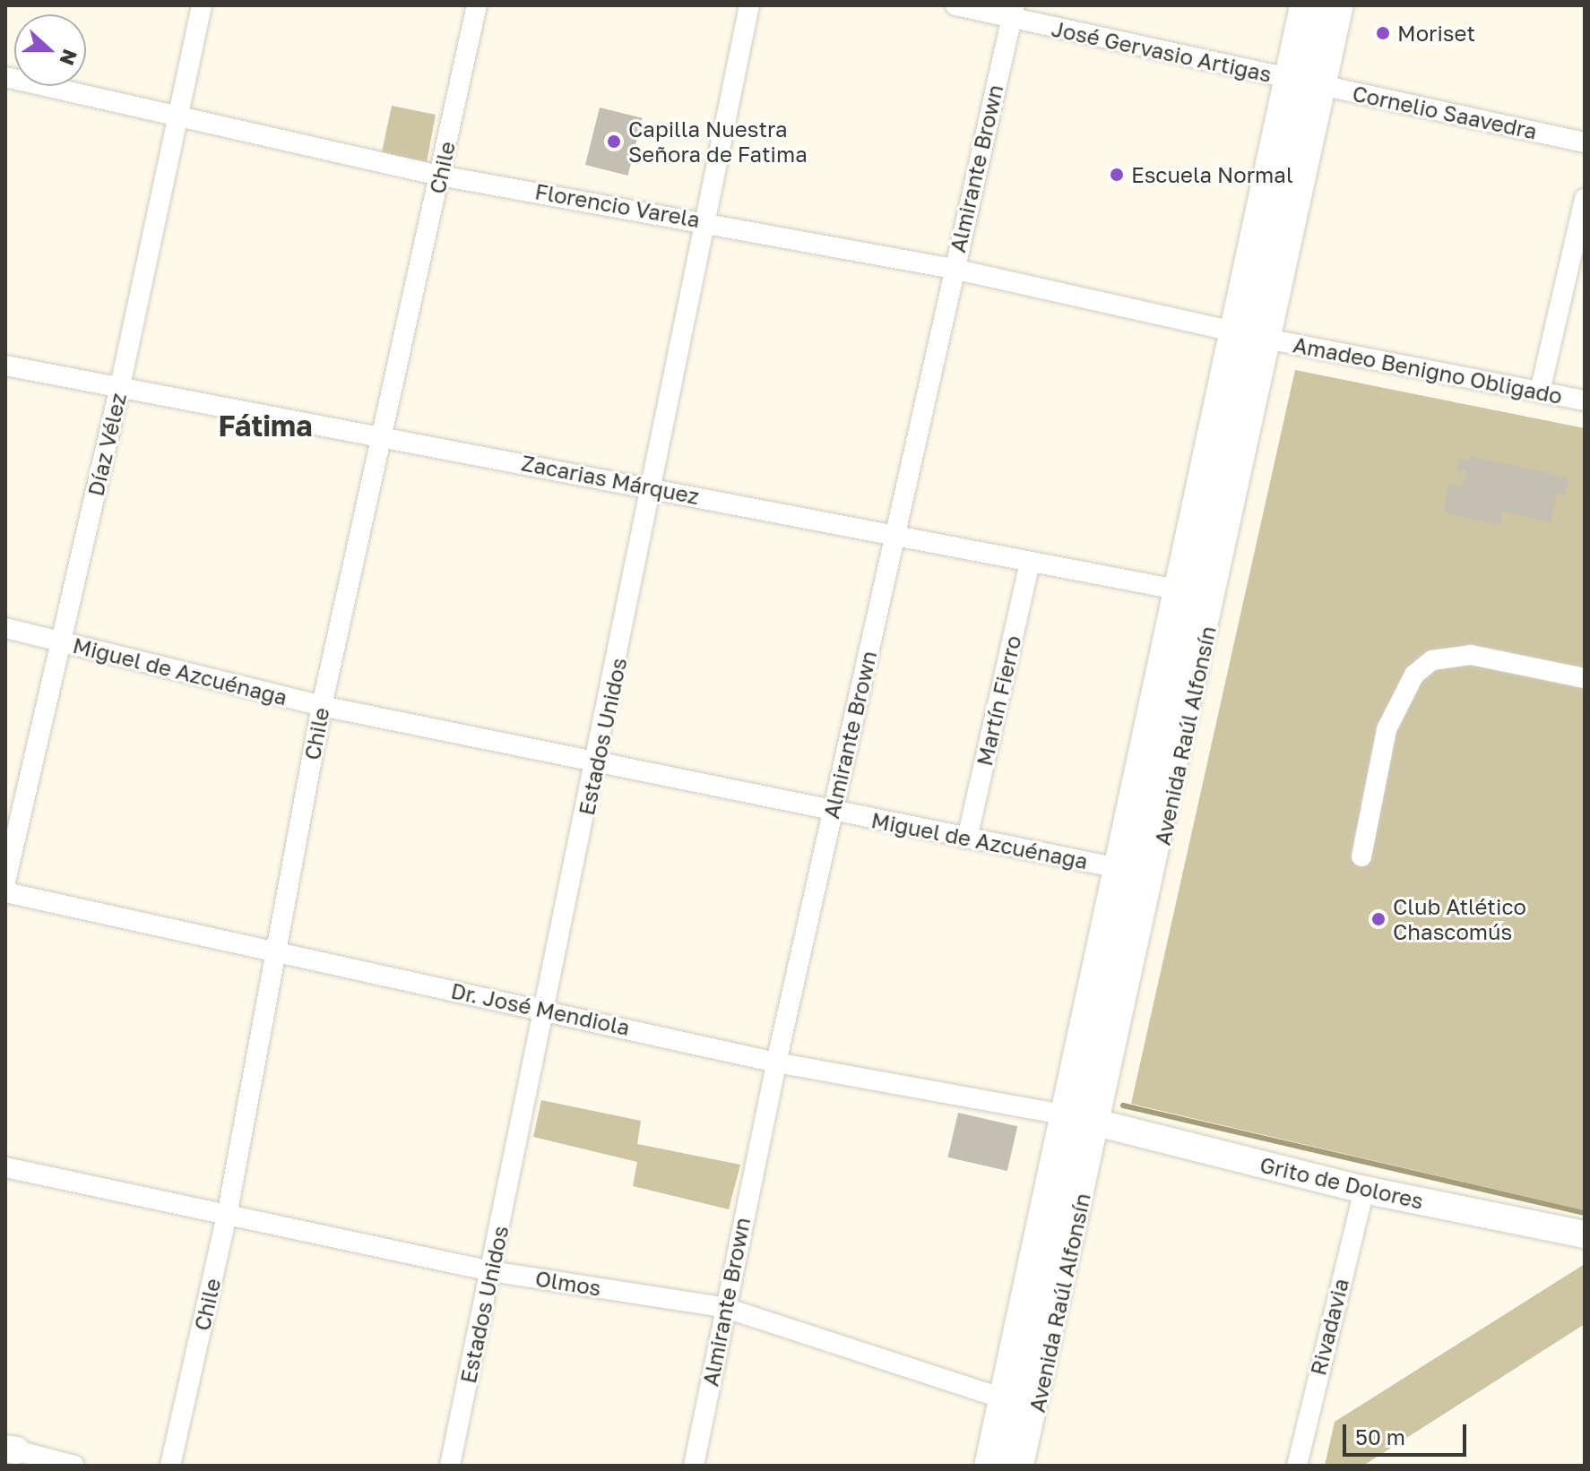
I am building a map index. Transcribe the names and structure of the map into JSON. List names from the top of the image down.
{
  "streets": {
    "main road": ["Avenida Raúl Alfonsín", "Grito de Dolores"],
    "street": [
      "José Gervasio Artigas",
      "Cornelio Saavedra",
      "Chile",
      "Almirante Brown",
      "Florencio Varela",
      "Amadeo Benigno Obligado",
      "Díaz Vélez",
      "Zacarias Márquez",
      "Miguel de Azcuénaga",
      "Martín Fierro",
      "Estados Unidos",
      "Dr. José Mendiola",
      "Olmos",
      "Rivadavia"
    ]
  },
  "crossings": [
    ["José Gervasio Artigas", "Cornelio Saavedra"],
    ["José Gervasio Artigas", "Almirante Brown"],
    ["José Gervasio Artigas", "Avenida Raúl Alfonsín"],
    ["Cornelio Saavedra", "Avenida Raúl Alfonsín"],
    ["Chile", "Florencio Varela"],
    ["Chile", "Zacarias Márquez"],
    ["Chile", "Miguel de Azcuénaga"],
    ["Chile", "Dr. José Mendiola"],
    ["Chile", "Olmos"],
    ["Almirante Brown", "Florencio Varela"],
    ["Almirante Brown", "Zacarias Márquez"],
    ["Almirante Brown", "Miguel de Azcuénaga"],
    ["Almirante Brown", "Dr. José Mendiola"],
    ["Almirante Brown", "Olmos"],
    ["Florencio Varela", "Díaz Vélez"],
    ["Florencio Varela", "Avenida Raúl Alfonsín"],
    ["Florencio Varela", "Estados Unidos"],
    ["Amadeo Benigno Obligado", "Avenida Raúl Alfonsín"],
    ["Díaz Vélez", "Zacarias Márquez"],
    ["Díaz Vélez", "Miguel de Azcuénaga"],
    ["Zacarias Márquez", "Martín Fierro"],
    ["Zacarias Márquez", "Avenida Raúl Alfonsín"],
    ["Zacarias Márquez", "Estados Unidos"],
    ["Miguel de Azcuénaga", "Martín Fierro"],
    ["Miguel de Azcuénaga", "Avenida Raúl Alfonsín"],
    ["Miguel de Azcuénaga", "Estados Unidos"],
    ["Avenida Raúl Alfonsín", "Dr. José Mendiola"],
    ["Avenida Raúl Alfonsín", "Grito de Dolores"],
    ["Avenida Raúl Alfonsín", "Olmos"],
    ["Estados Unidos", "Dr. José Mendiola"],
    ["Estados Unidos", "Olmos"],
    ["Dr. José Mendiola", "Grito de Dolores"],
    ["Grito de Dolores", "Rivadavia"]
  ],
  "districts": ["Fátima"],
  "places": [
    "Moriset",
    "Capilla Nuestra Señora de Fatima",
    "Escuela Normal",
    "Club Atlético Chascomús"
  ],
  "scale_bar": "50 m",
  "north": "right"
}
